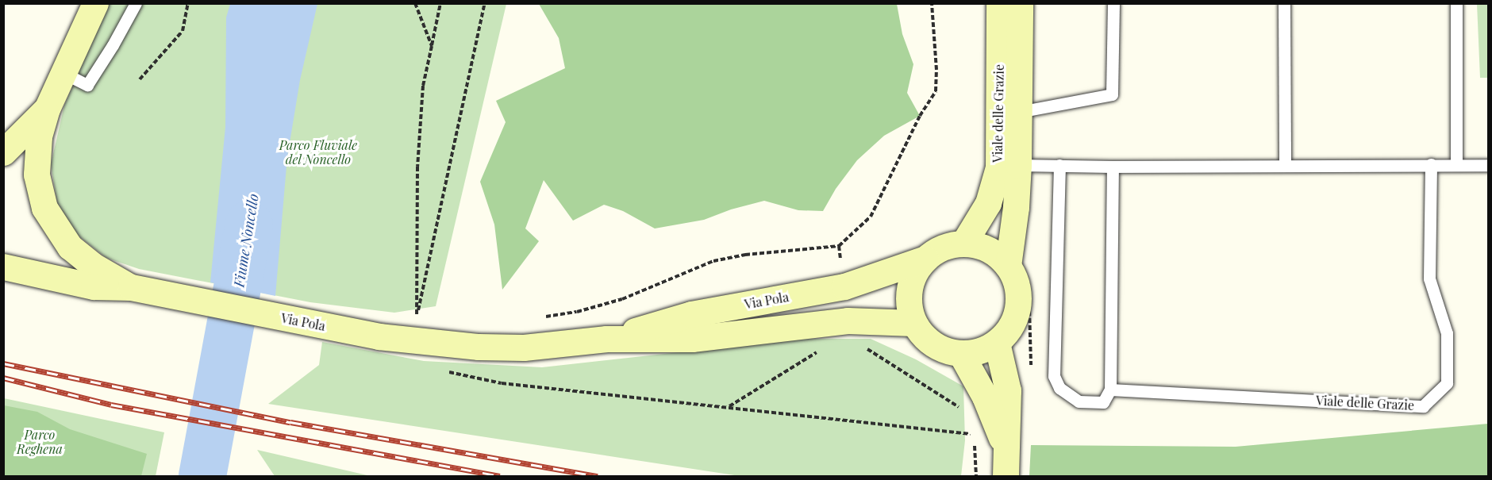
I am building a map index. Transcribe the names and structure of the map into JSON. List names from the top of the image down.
{
  "streets": {
    "main road": ["Viale delle Grazie", "Via Pola"]
  },
  "crossings": [
    ["Viale delle Grazie", "Via Pola"]
  ],
  "water": ["Fiume Noncello"],
  "parks": ["Parco Fluviale del Noncello", "Parco Reghena"]
}
